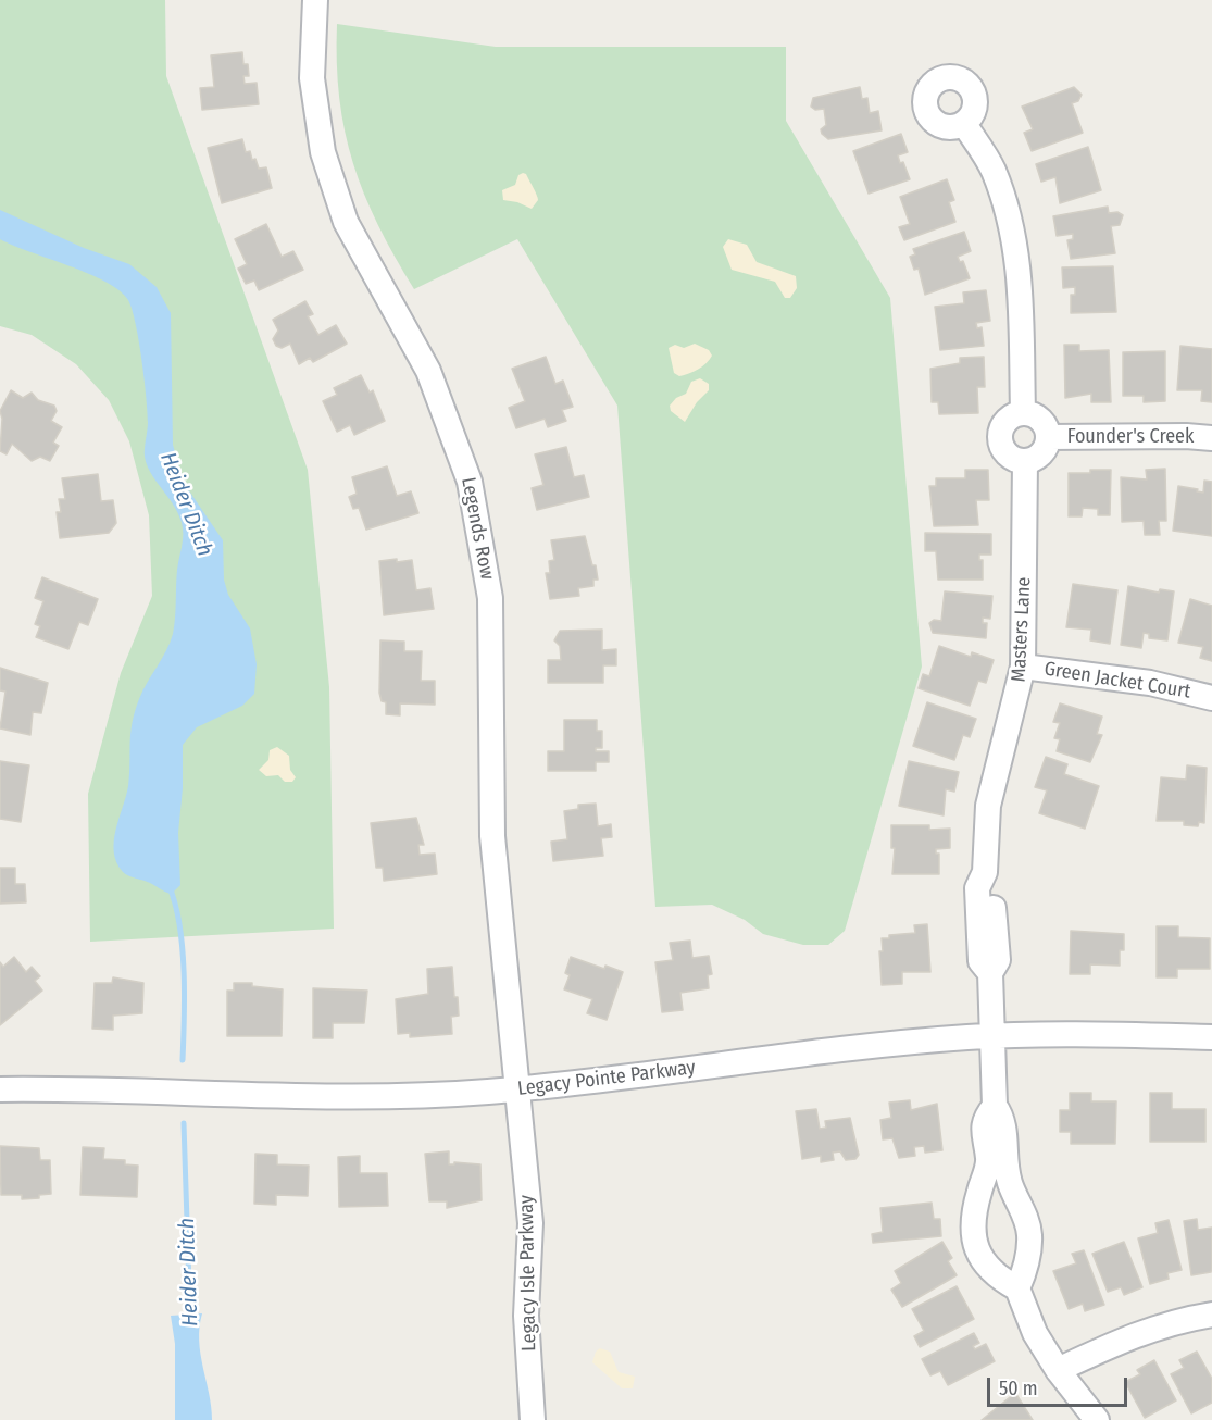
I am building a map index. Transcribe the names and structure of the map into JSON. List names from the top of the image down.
{
  "streets": {
    "street": [
      "Founder's Creek",
      "Legends Row",
      "Masters Lane",
      "Green Jacket Court",
      "Legacy Pointe Parkway",
      "Legacy Isle Parkway"
    ]
  },
  "crossings": [
    ["Founder's Creek", "Masters Lane"],
    ["Legends Row", "Legacy Pointe Parkway"],
    ["Legends Row", "Legacy Isle Parkway"],
    ["Masters Lane", "Green Jacket Court"],
    ["Masters Lane", "Legacy Pointe Parkway"],
    ["Legacy Pointe Parkway", "Legacy Isle Parkway"]
  ],
  "water": ["Heider Ditch"],
  "scale_bar": "50 m"
}
